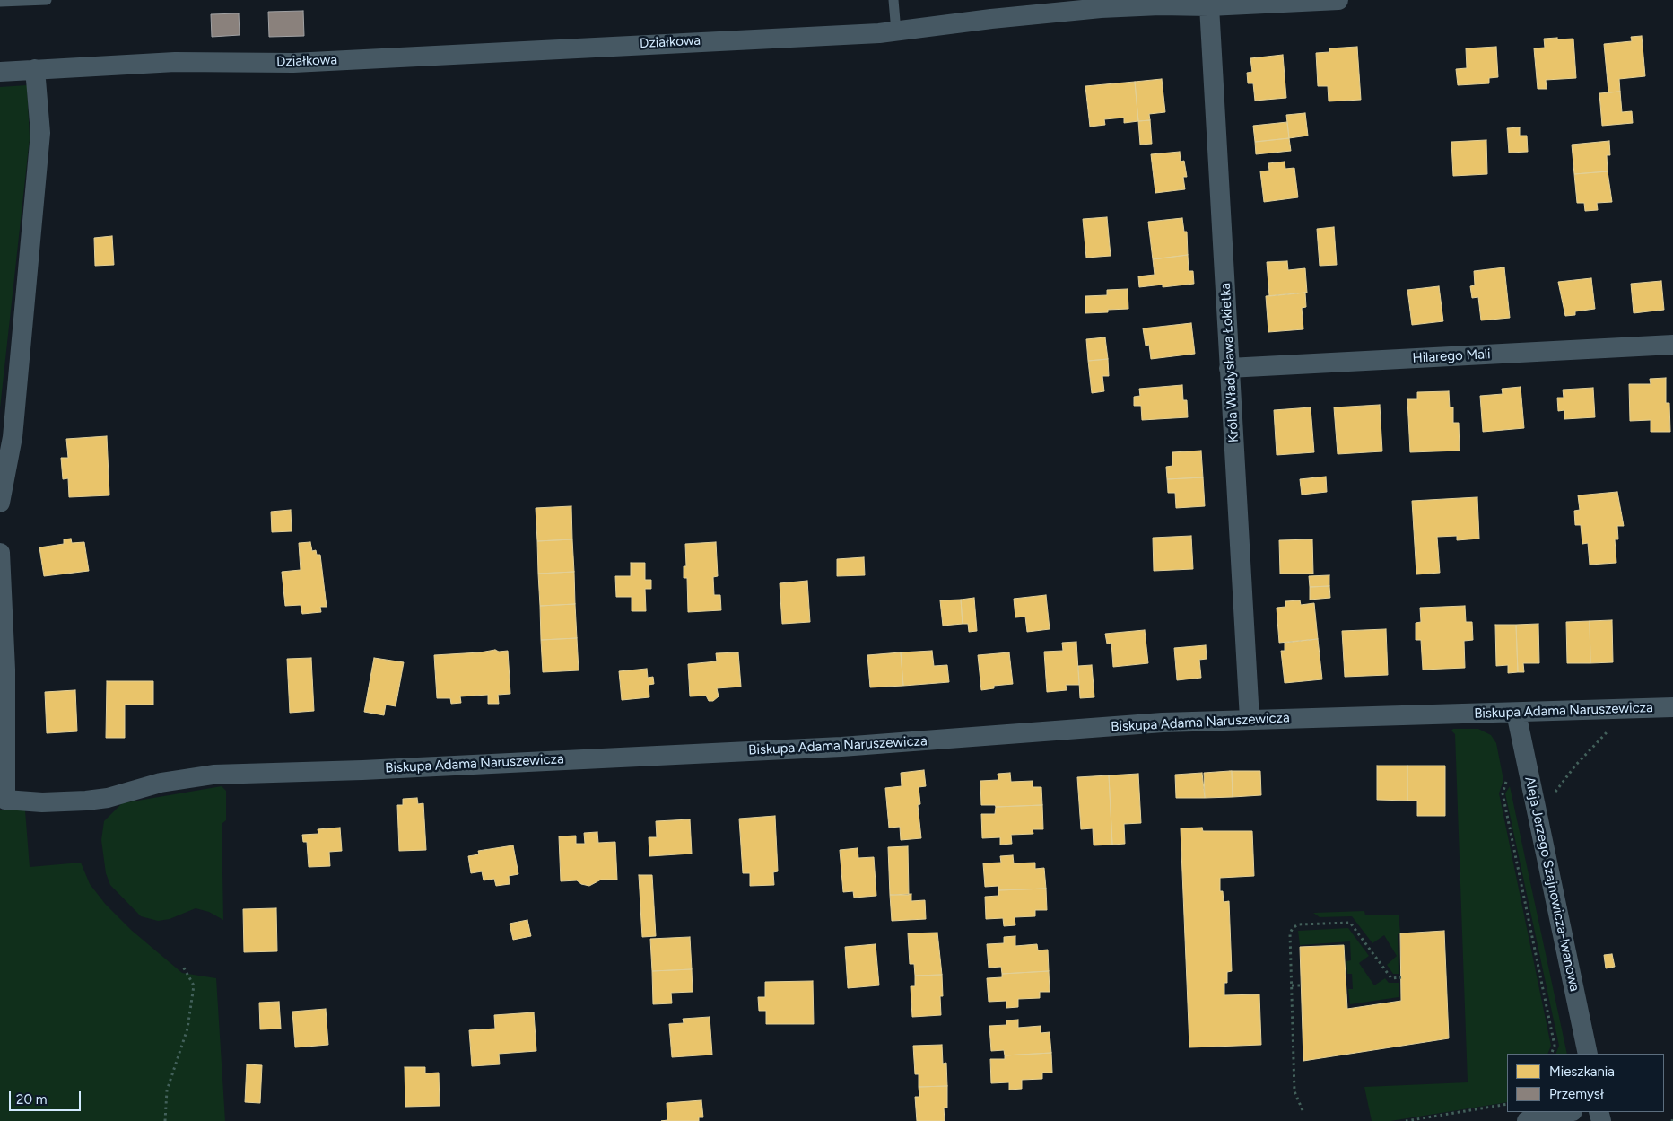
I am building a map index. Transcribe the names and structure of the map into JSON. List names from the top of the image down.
{
  "streets": {
    "street": [
      "Działkowa",
      "Hilarego Mali",
      "Króla Władysława Łokietka",
      "Biskupa Adama Naruszewicza",
      "Aleja Jerzego Szajnowicza-Iwanowa"
    ]
  },
  "crossings": [
    ["Działkowa", "Króla Władysława Łokietka"],
    ["Hilarego Mali", "Króla Władysława Łokietka"],
    ["Króla Władysława Łokietka", "Biskupa Adama Naruszewicza"],
    ["Biskupa Adama Naruszewicza", "Aleja Jerzego Szajnowicza-Iwanowa"]
  ],
  "legend": ["Mieszkania", "Przemysł"],
  "scale_bar": "20 m"
}
